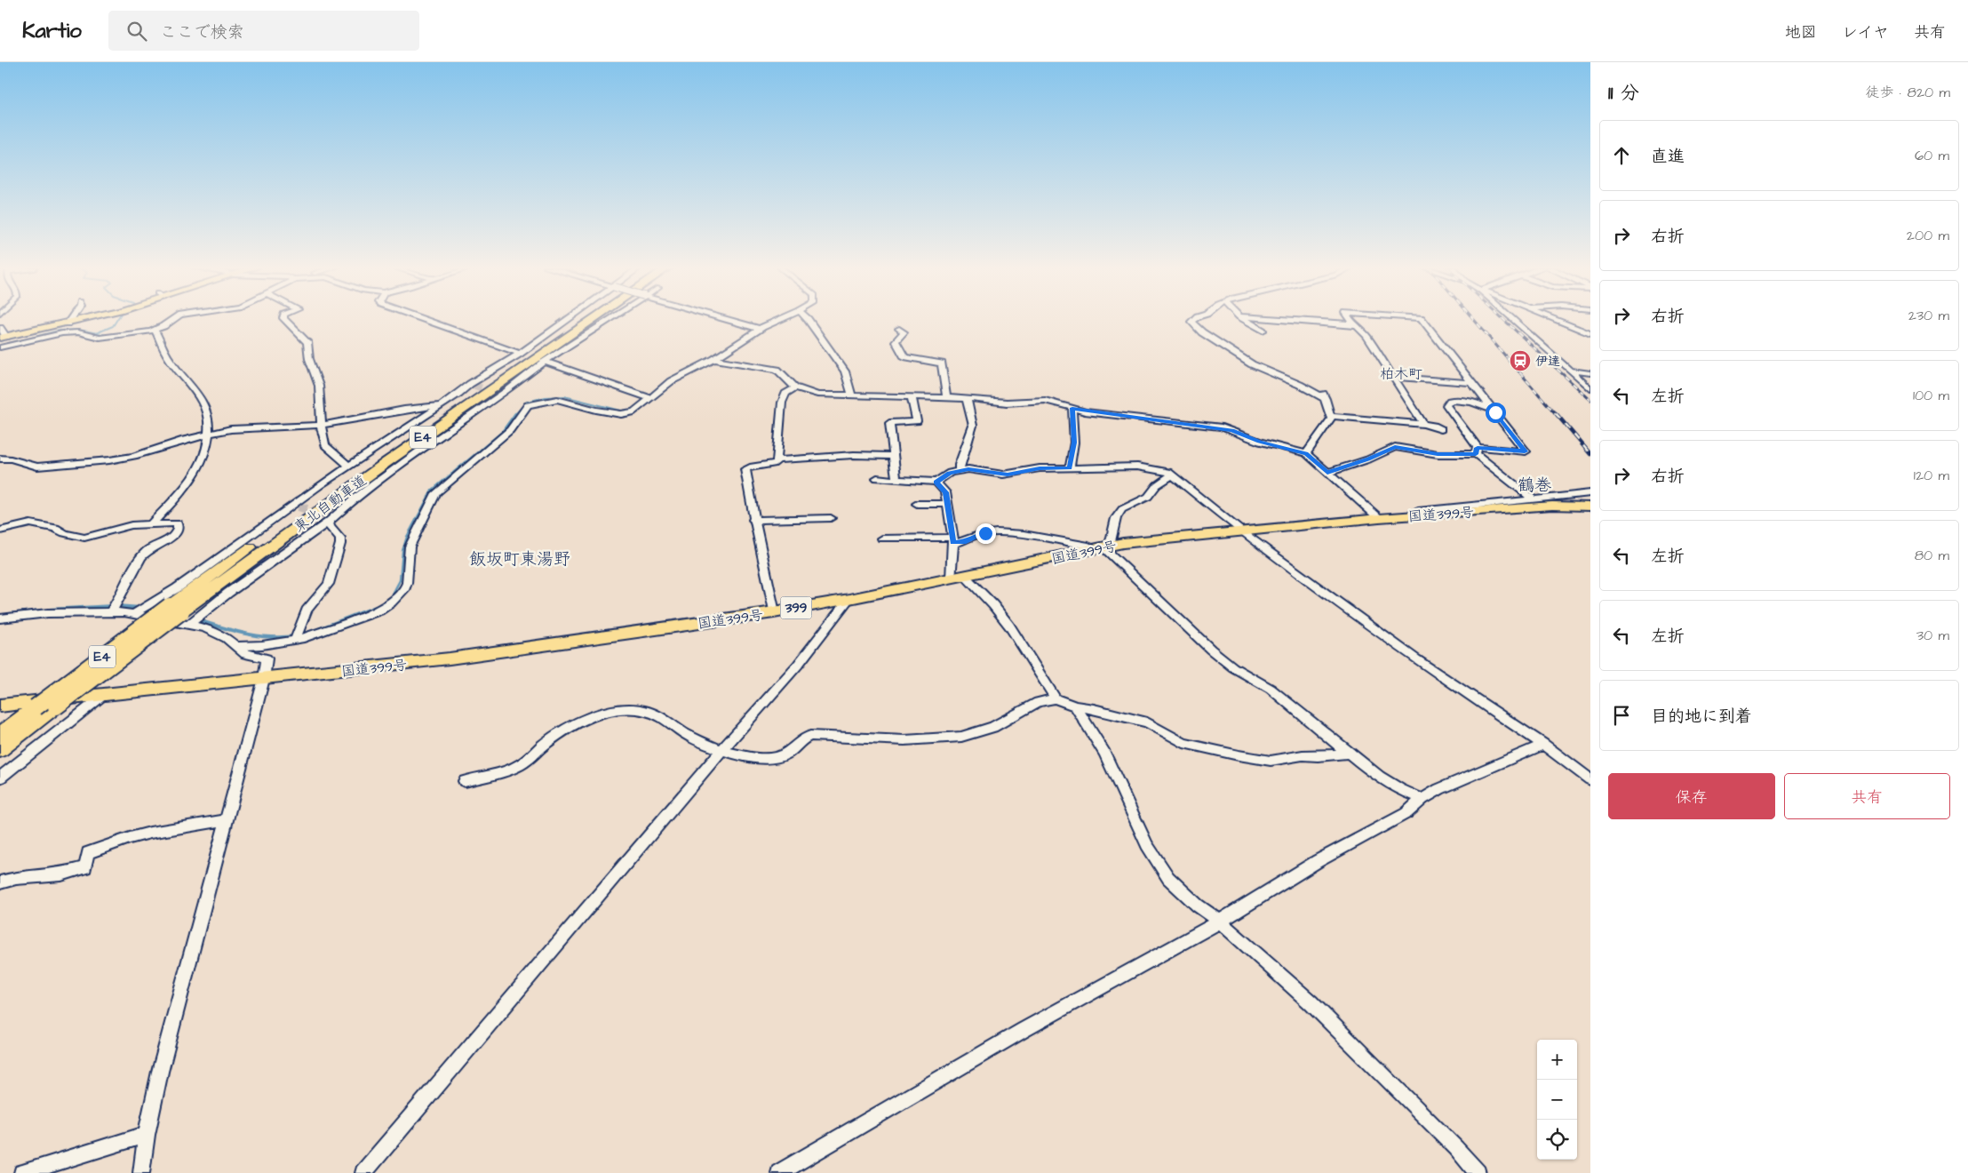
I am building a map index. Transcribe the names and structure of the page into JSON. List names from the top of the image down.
{
  "streets": {
    "highway": [
      "E4",
      "東北自動車道",
      "国道399号",
      "399"
    ]
  },
  "districts": ["柏木町", "鶴巻", "飯坂町東湯野"],
  "places": {
    "station": ["伊達"]
  },
  "page": {
    "header": "Kartio",
    "search": "ここで検索",
    "nav": ["地図", "レイヤ", "共有"],
    "heading": ["11 分", "徒歩 · 820 m"],
    "list": [
      ["直進", "60 m"],
      ["右折", "200 m"],
      ["右折", "230 m"],
      ["左折", "100 m"],
      ["右折", "120 m"],
      ["左折", "80 m"],
      ["左折", "30 m"],
      "目的地に到着"
    ],
    "buttons": ["保存", "共有"],
    "map_buttons": ["+", "−"]
  }
}
